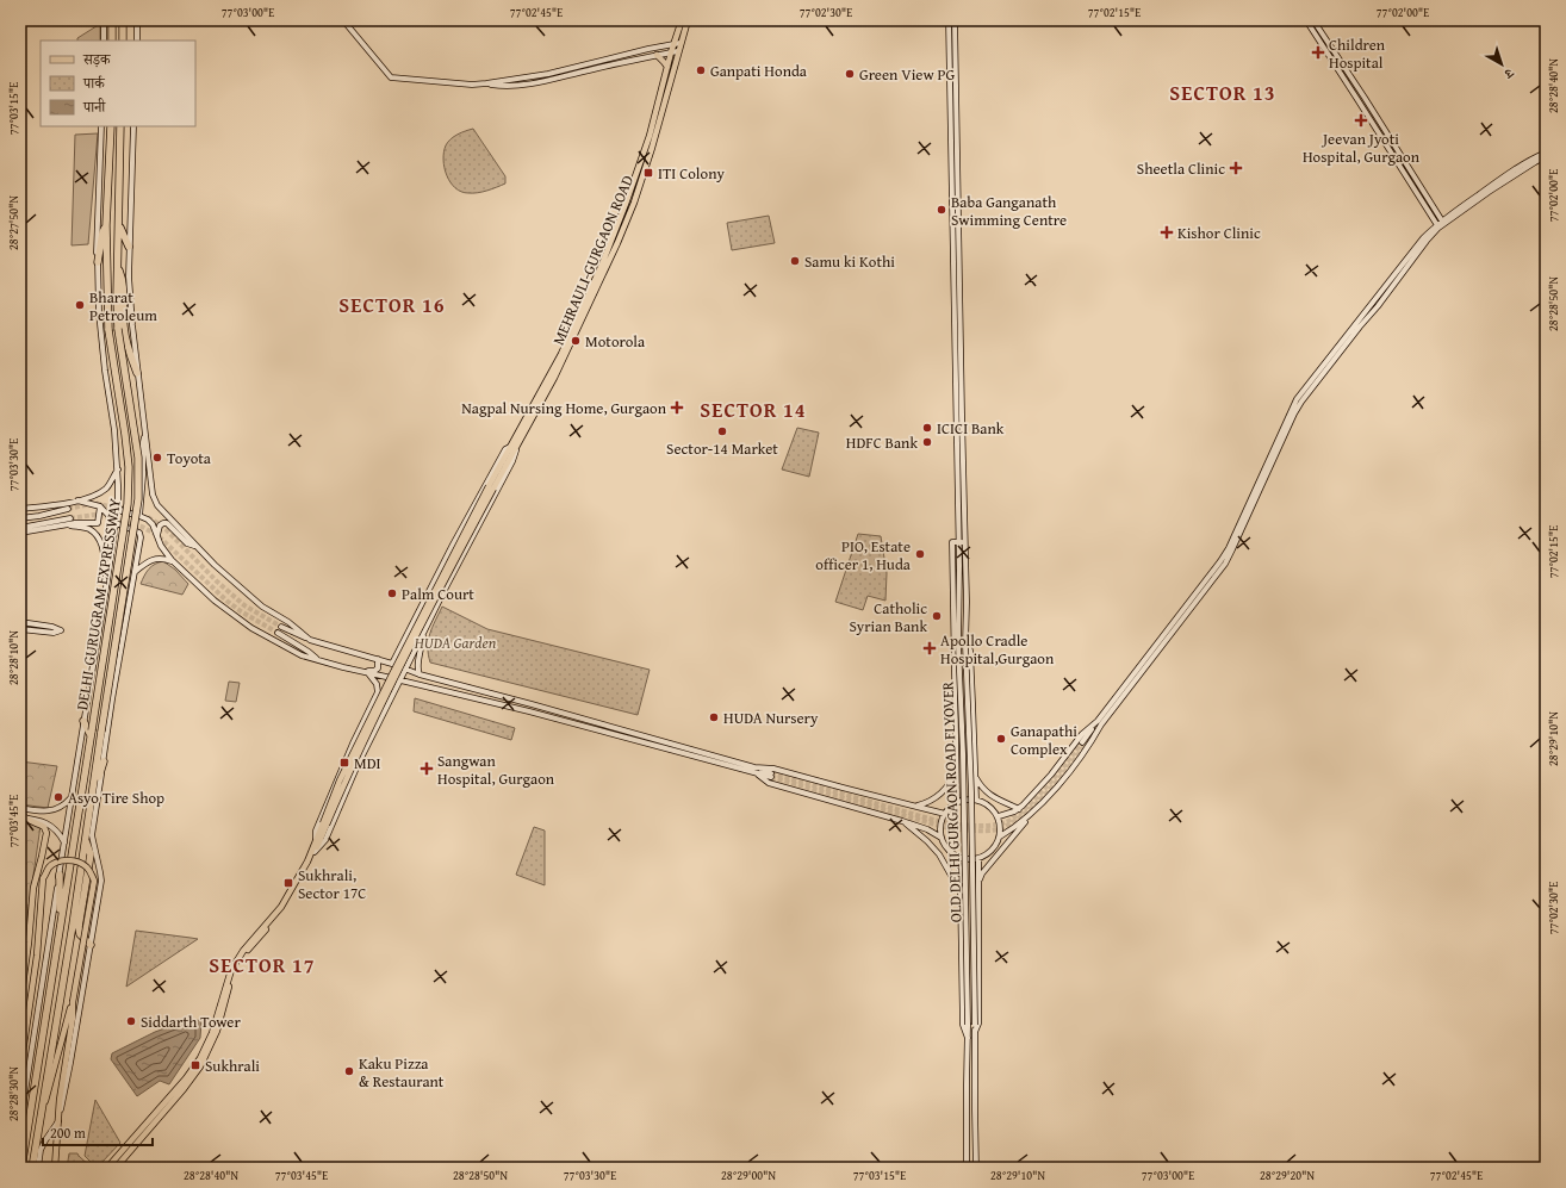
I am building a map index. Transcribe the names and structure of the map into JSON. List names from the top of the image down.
{
  "streets": {
    "highway": ["DELHI-GURUGRAM EXPRESSWAY"],
    "main road": ["MEHRAULI-GURGAON ROAD", "OLD DELHI GURGAON ROAD FLYOVER"]
  },
  "districts": [
    "SECTOR 13",
    "SECTOR 16",
    "SECTOR 14",
    "SECTOR 17"
  ],
  "parks": ["HUDA Garden"],
  "places": {
    "health": [
      "Children Hospital",
      "Jeevan Jyoti Hospital, Gurgaon",
      "Sheetla Clinic",
      "Kishor Clinic",
      "Nagpal Nursing Home, Gurgaon",
      "Apollo Cradle Hospital,Gurgaon",
      "Sangwan Hospital, Gurgaon"
    ],
    "other": [
      "Ganpati Honda",
      "Green View PG",
      "Baba Ganganath Swimming Centre",
      "Samu ki Kothi",
      "Bharat Petroleum",
      "Motorola",
      "ICICI Bank",
      "Sector-14 Market",
      "HDFC Bank",
      "Toyota",
      "PIO, Estate officer 1, Huda",
      "Palm Court",
      "Catholic Syrian Bank",
      "HUDA Nursery",
      "Ganapathi Complex",
      "Asyo Tire Shop",
      "Siddarth Tower",
      "Kaku Pizza & Restaurant"
    ],
    "transit": [
      "ITI Colony",
      "MDI",
      "Sukhrali, Sector 17C",
      "Sukhrali"
    ]
  },
  "legend": ["सड़क", "पार्क", "पानी"],
  "scale_bar": "200 m",
  "north": "bottom right",
  "coordinates": [
    "77°03'00\"E",
    "77°02'45\"E",
    "77°02'30\"E",
    "77°02'15\"E",
    "77°02'00\"E",
    "28°28'40\"N",
    "77°03'15\"E",
    "28°27'50\"N",
    "28°28'50\"N",
    "77°03'30\"E",
    "28°28'10\"N",
    "28°29'10\"N",
    "77°03'45\"E",
    "28°28'30\"N",
    "28°29'00\"N",
    "28°29'20\"N"
  ]
}
